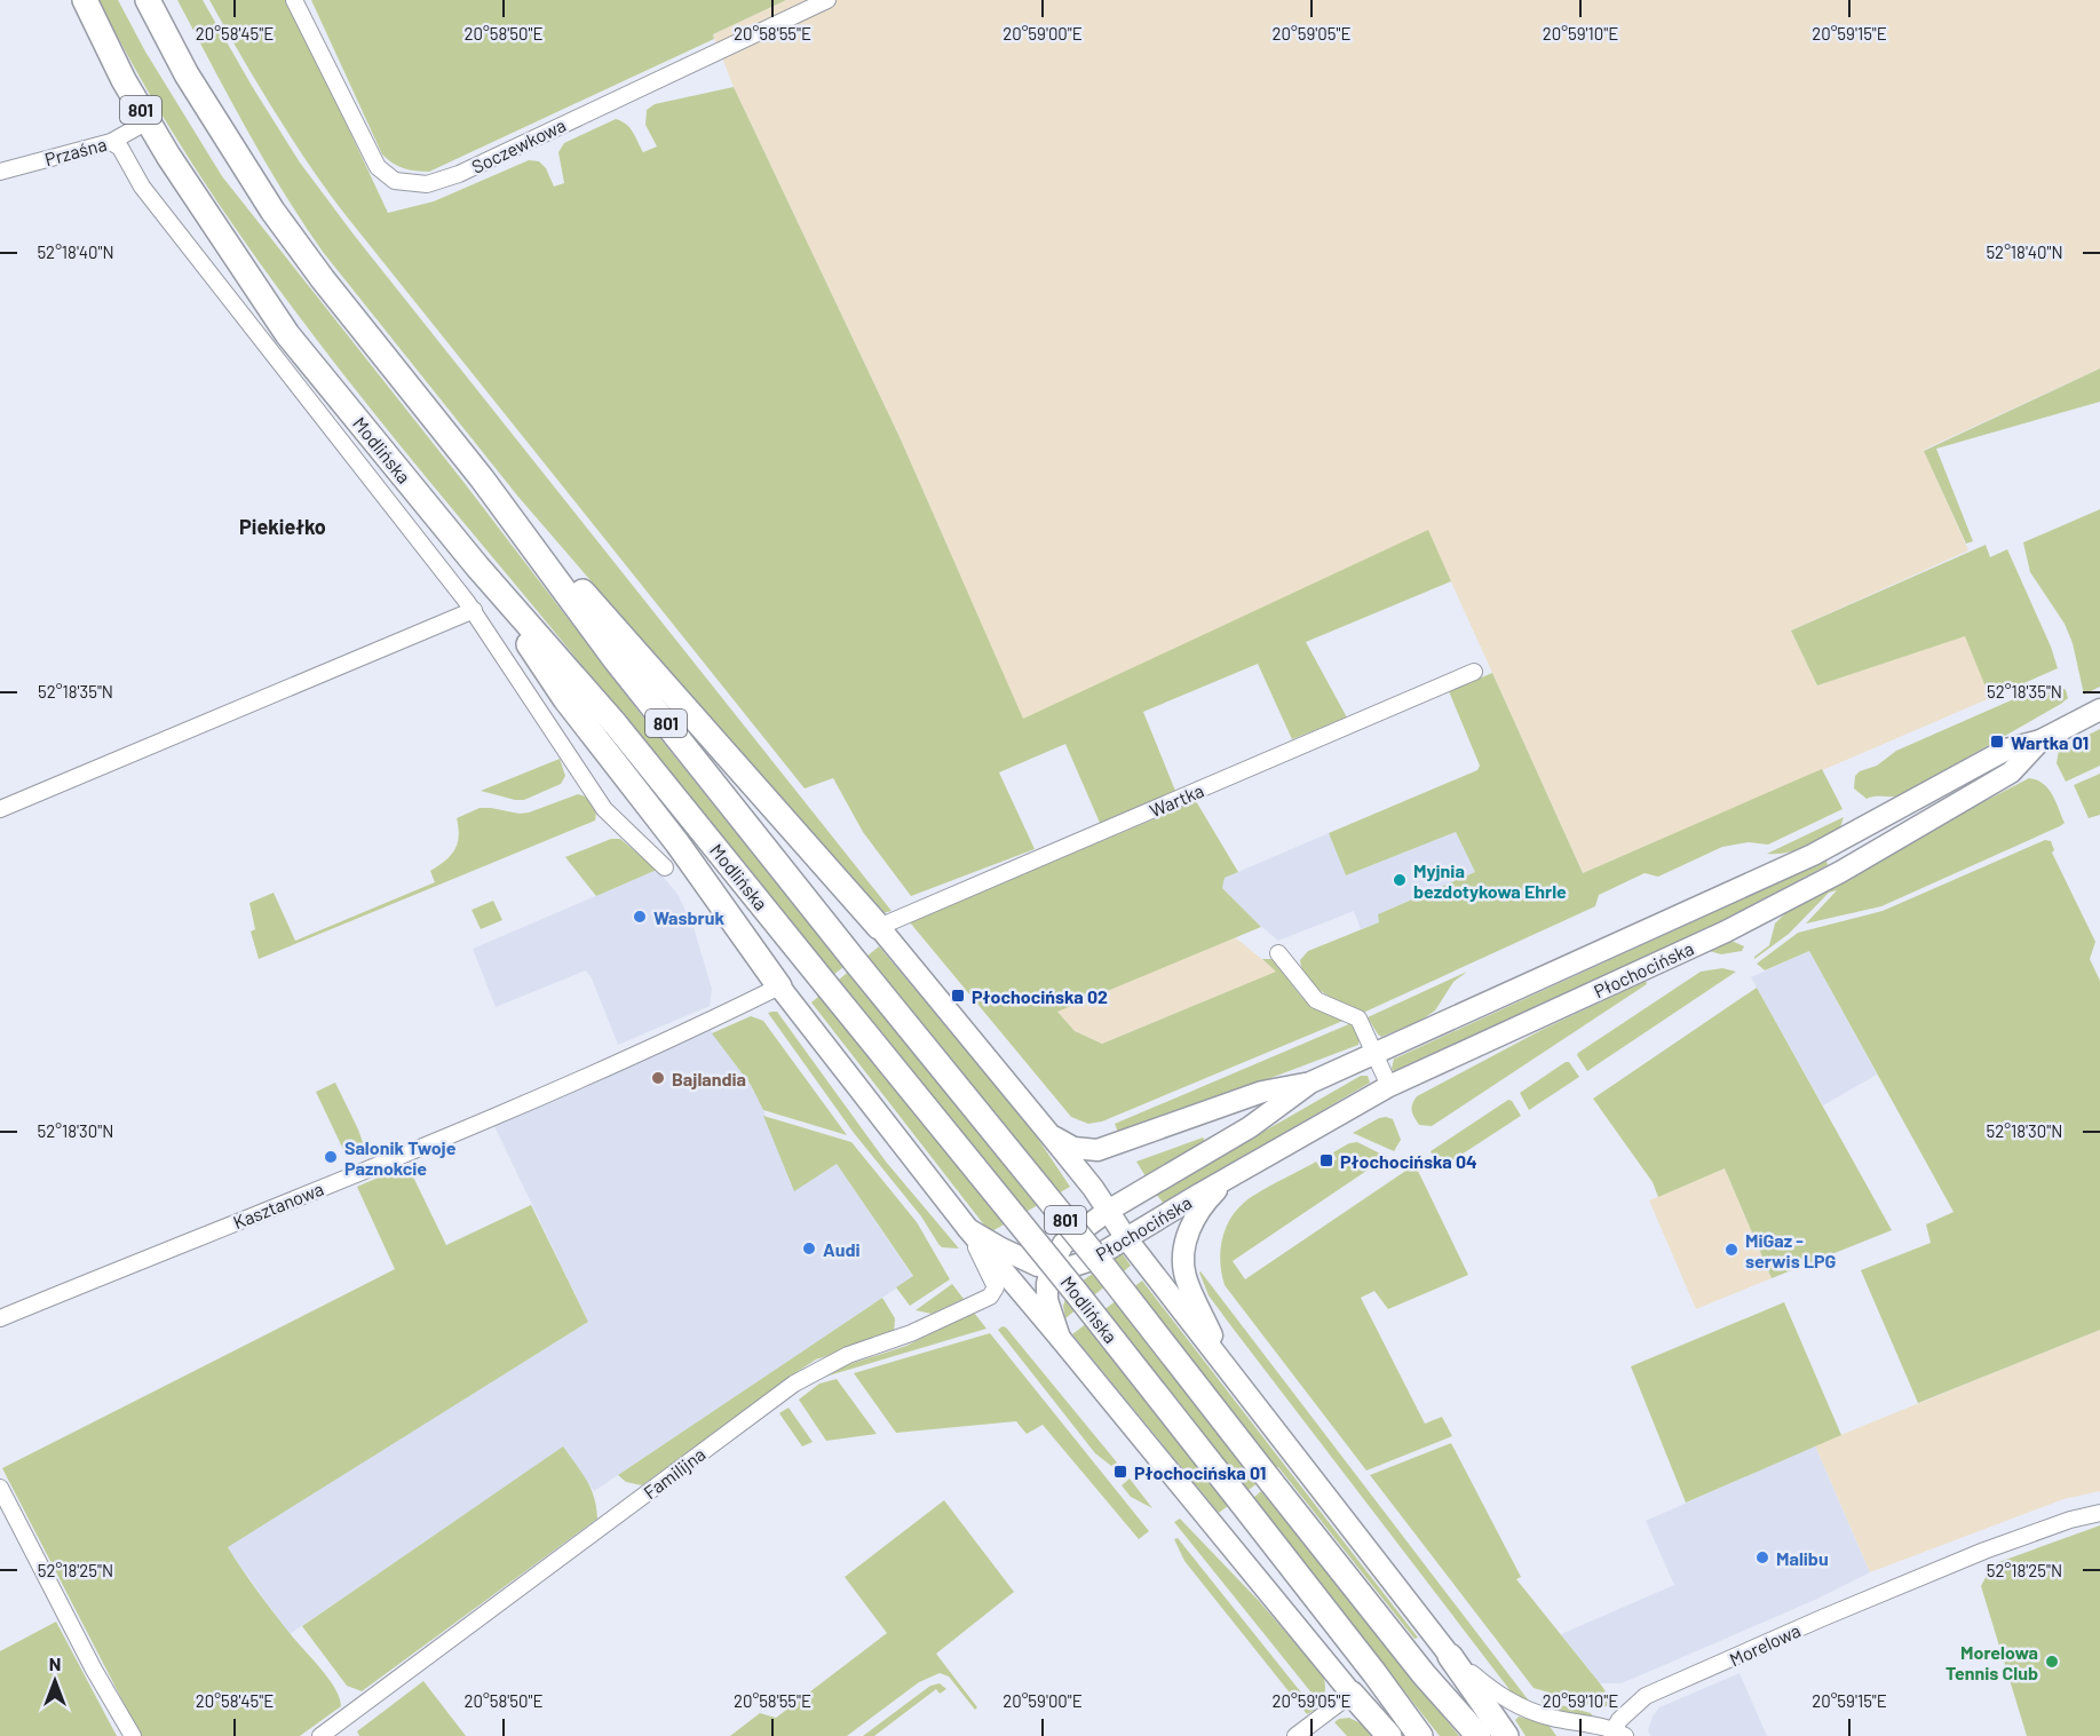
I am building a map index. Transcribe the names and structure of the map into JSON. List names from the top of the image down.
{
  "streets": {
    "main road": ["801", "Modlińska", "Płochocińska"],
    "street": [
      "Soczewkowa",
      "Przaśna",
      "Wartka",
      "Kasztanowa",
      "Familijna",
      "Morelowa"
    ]
  },
  "crossings": [
    ["Przaśna", "Modlińska"],
    ["Płochocińska", "Familijna"]
  ],
  "districts": ["Piekiełko"],
  "places": {
    "transit": [
      "Wartka 01",
      "Płochocińska 02",
      "Płochocińska 04",
      "Płochocińska 01"
    ],
    "other": [
      "Myjnia bezdotykowa Ehrle",
      "Wasbruk",
      "Bajlandia",
      "Salonik Twoje Paznokcie",
      "Audi",
      "MiGaz - serwis LPG",
      "Malibu",
      "Morelowa Tennis Club"
    ]
  },
  "north": "top",
  "coordinates": [
    "20°58'45\"E",
    "20°58'50\"E",
    "20°58'55\"E",
    "20°59'00\"E",
    "20°59'05\"E",
    "20°59'10\"E",
    "20°59'15\"E",
    "52°18'40\"N",
    "52°18'35\"N",
    "52°18'30\"N",
    "52°18'25\"N"
  ]
}
